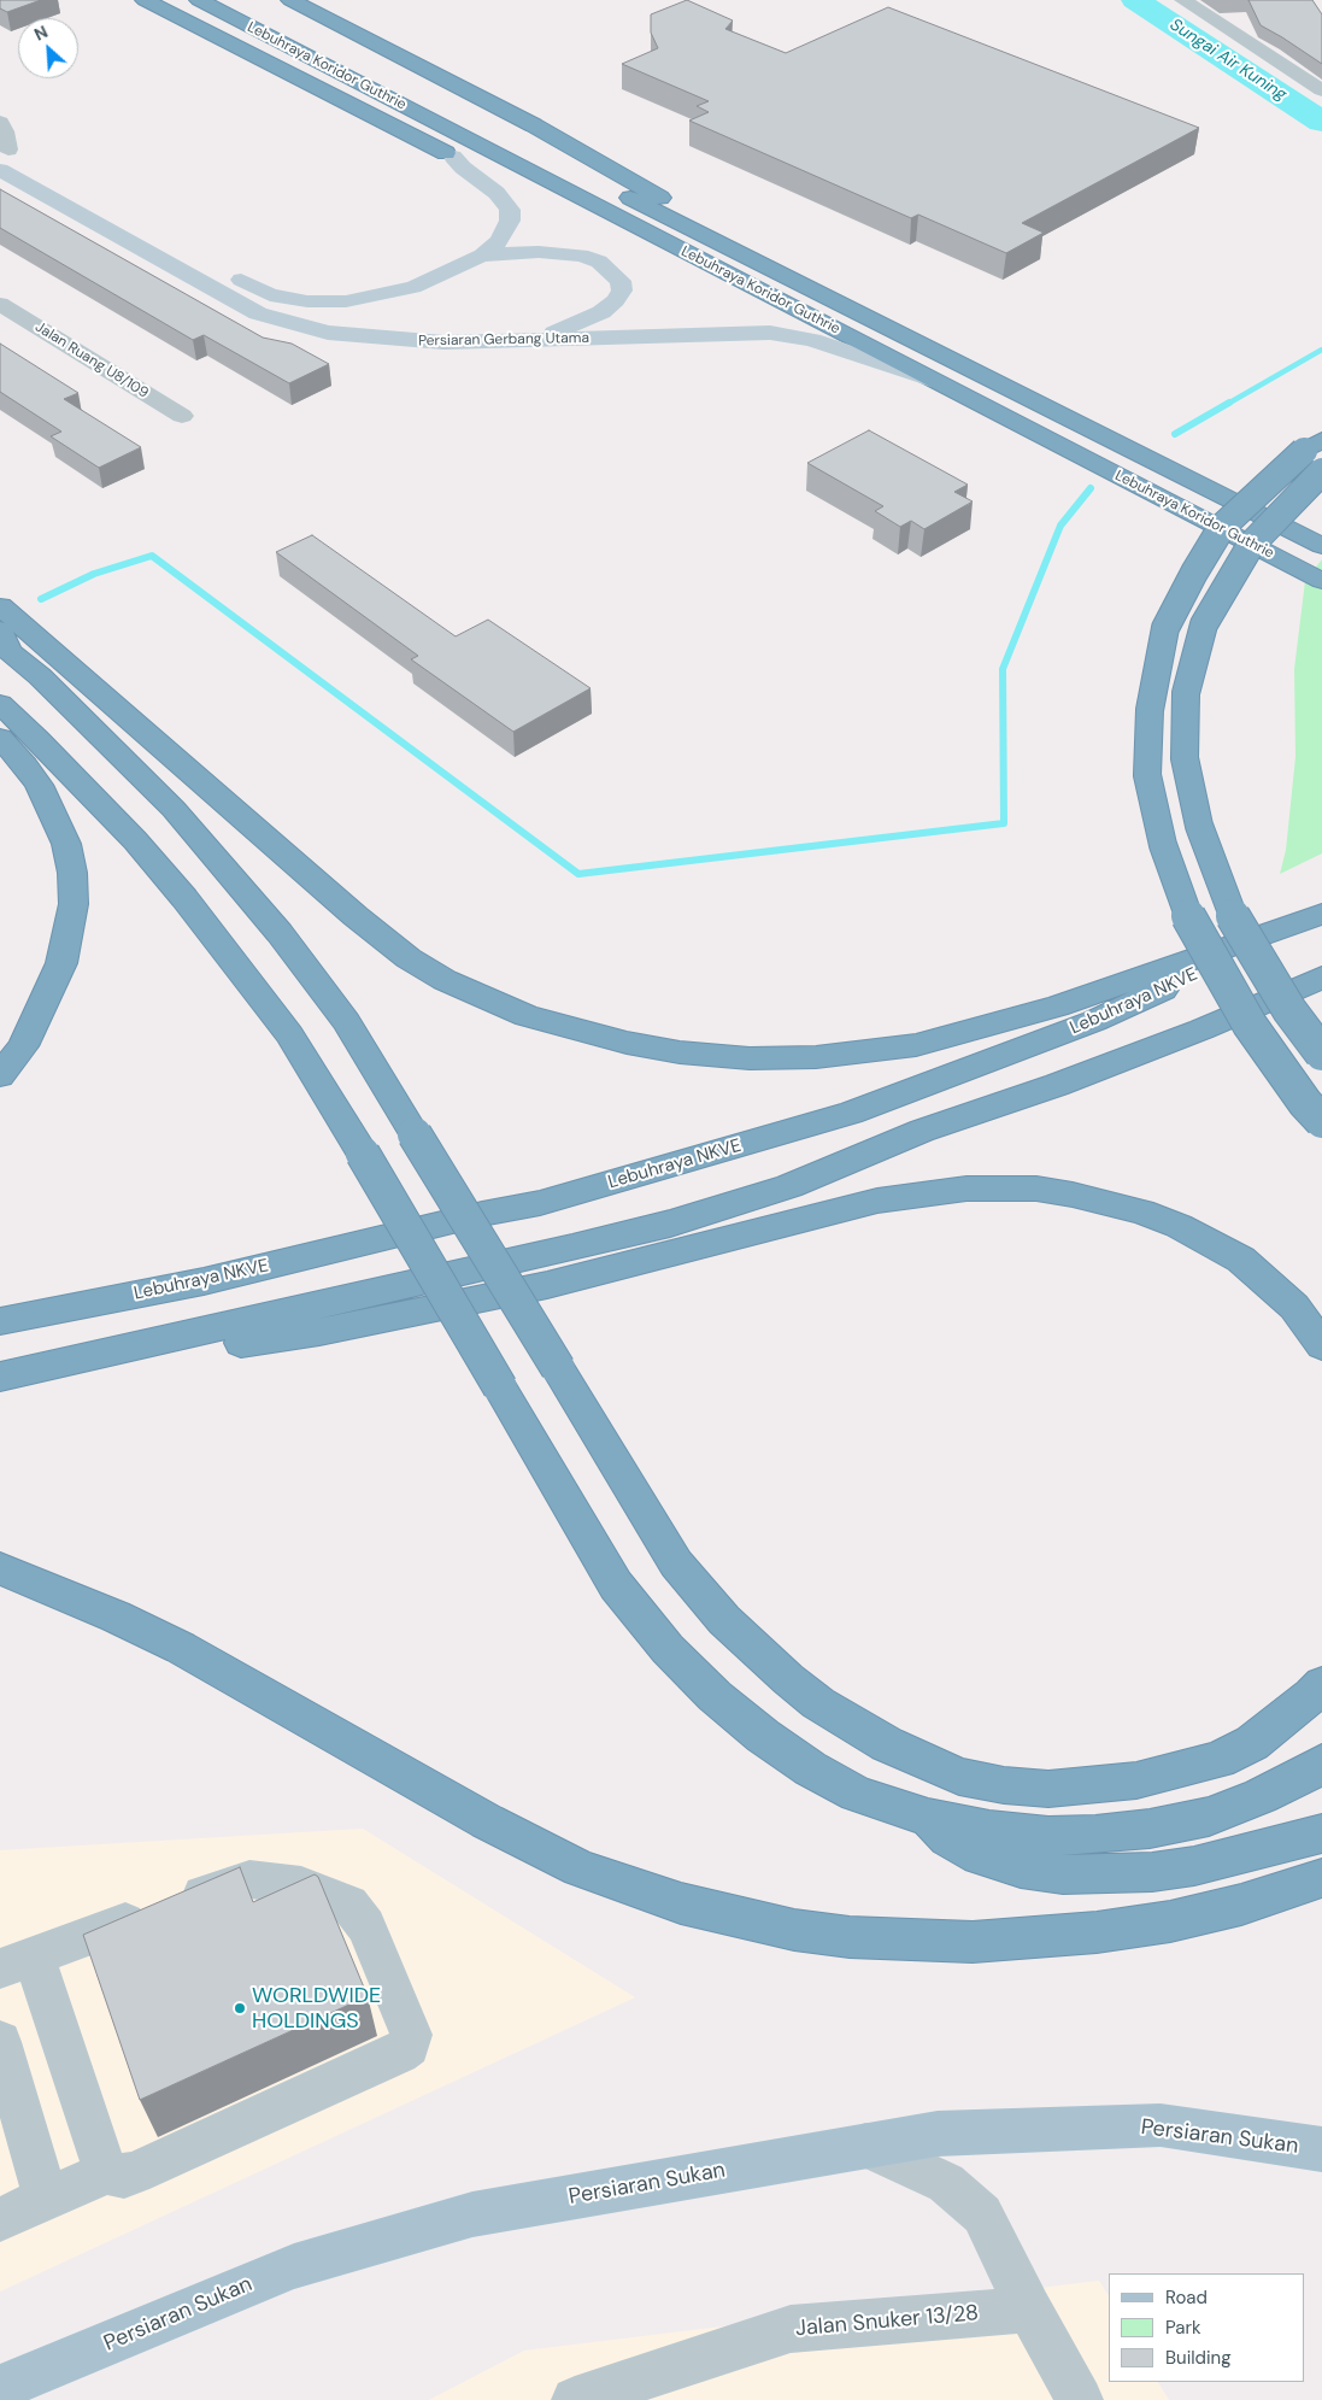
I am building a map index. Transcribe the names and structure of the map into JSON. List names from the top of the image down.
{
  "streets": {
    "highway": ["Lebuhraya Koridor Guthrie", "Lebuhraya NKVE"],
    "main road": ["Persiaran Gerbang Utama", "Persiaran Sukan"],
    "street": ["Jalan Ruang U8/109", "Jalan Snuker 13/28"]
  },
  "crossings": [
    ["Lebuhraya Koridor Guthrie", "Persiaran Gerbang Utama"]
  ],
  "water": ["Sungai Air Kuning"],
  "places": ["WORLDWIDE HOLDINGS"],
  "legend": ["Road", "Park", "Building"],
  "north": "top left"
}
